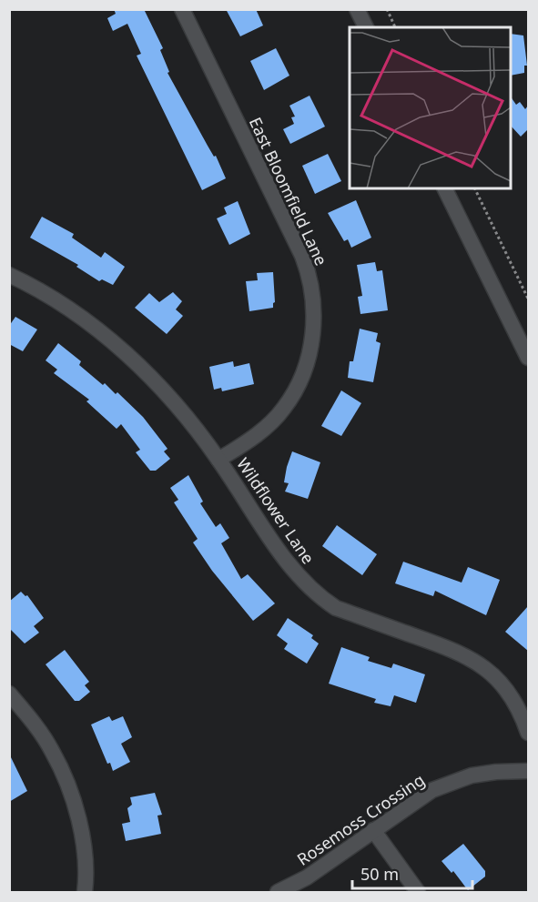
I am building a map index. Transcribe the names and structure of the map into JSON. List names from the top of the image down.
{
  "streets": {
    "street": ["East Bloomfield Lane", "Wildflower Lane", "Rosemoss Crossing"]
  },
  "crossings": [
    ["East Bloomfield Lane", "Wildflower Lane"]
  ],
  "scale_bar": "50 m"
}
